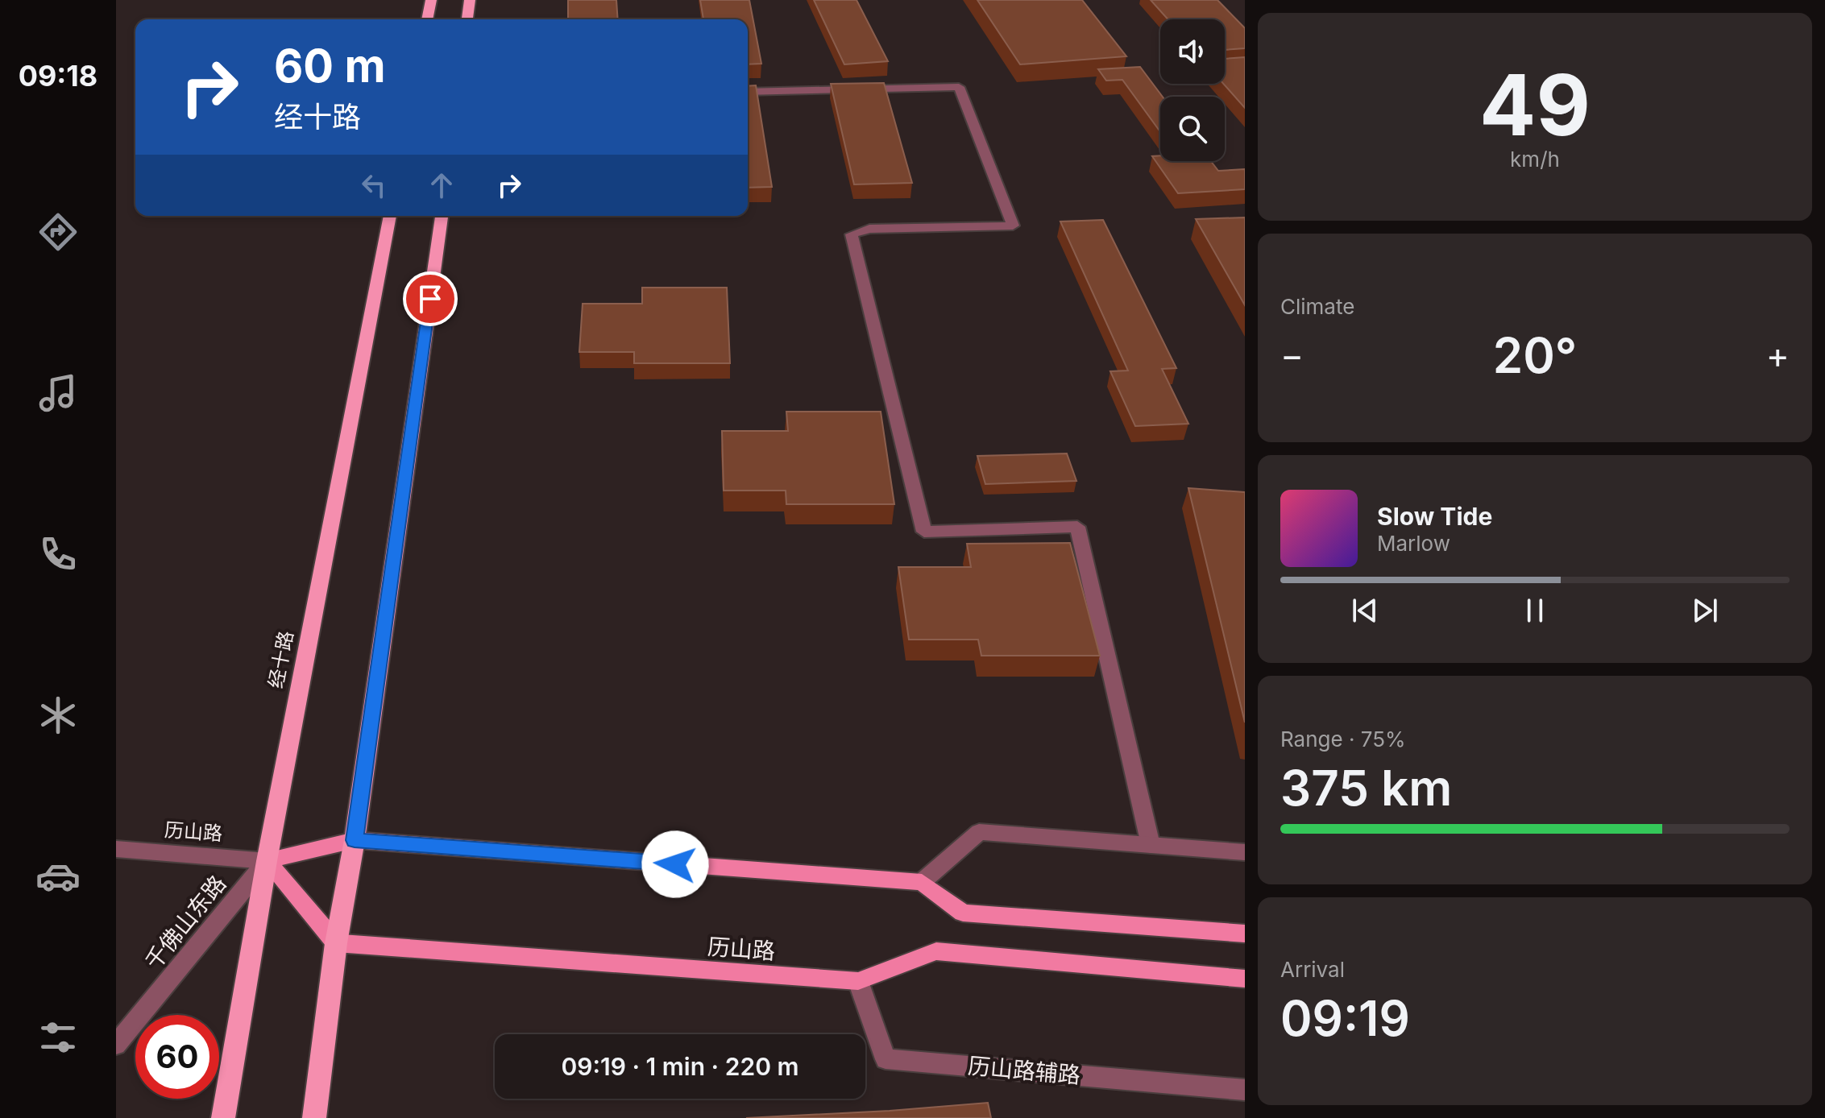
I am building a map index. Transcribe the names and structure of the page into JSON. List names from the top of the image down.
{
  "streets": {
    "highway": ["经十路"],
    "main road": ["历山路"],
    "street": ["千佛山东路", "历山路辅路"]
  },
  "crossings": [
    ["经十路", "历山路"],
    ["经十路", "千佛山东路"],
    ["历山路", "千佛山东路"],
    ["历山路", "历山路辅路"]
  ],
  "page": {
    "tabs": "09:18",
    "tile": [
      ["49", "km/h"],
      "Climate",
      ["Range · 75%", "375 km"],
      ["Arrival", "09:19"]
    ],
    "turn": ["60 m", "经十路"],
    "heat": ["−", "20°", "+"],
    "song": ["Slow Tide", "Marlow"],
    "limit": "60",
    "trip": "09:19 · 1 min · 220 m"
  }
}
